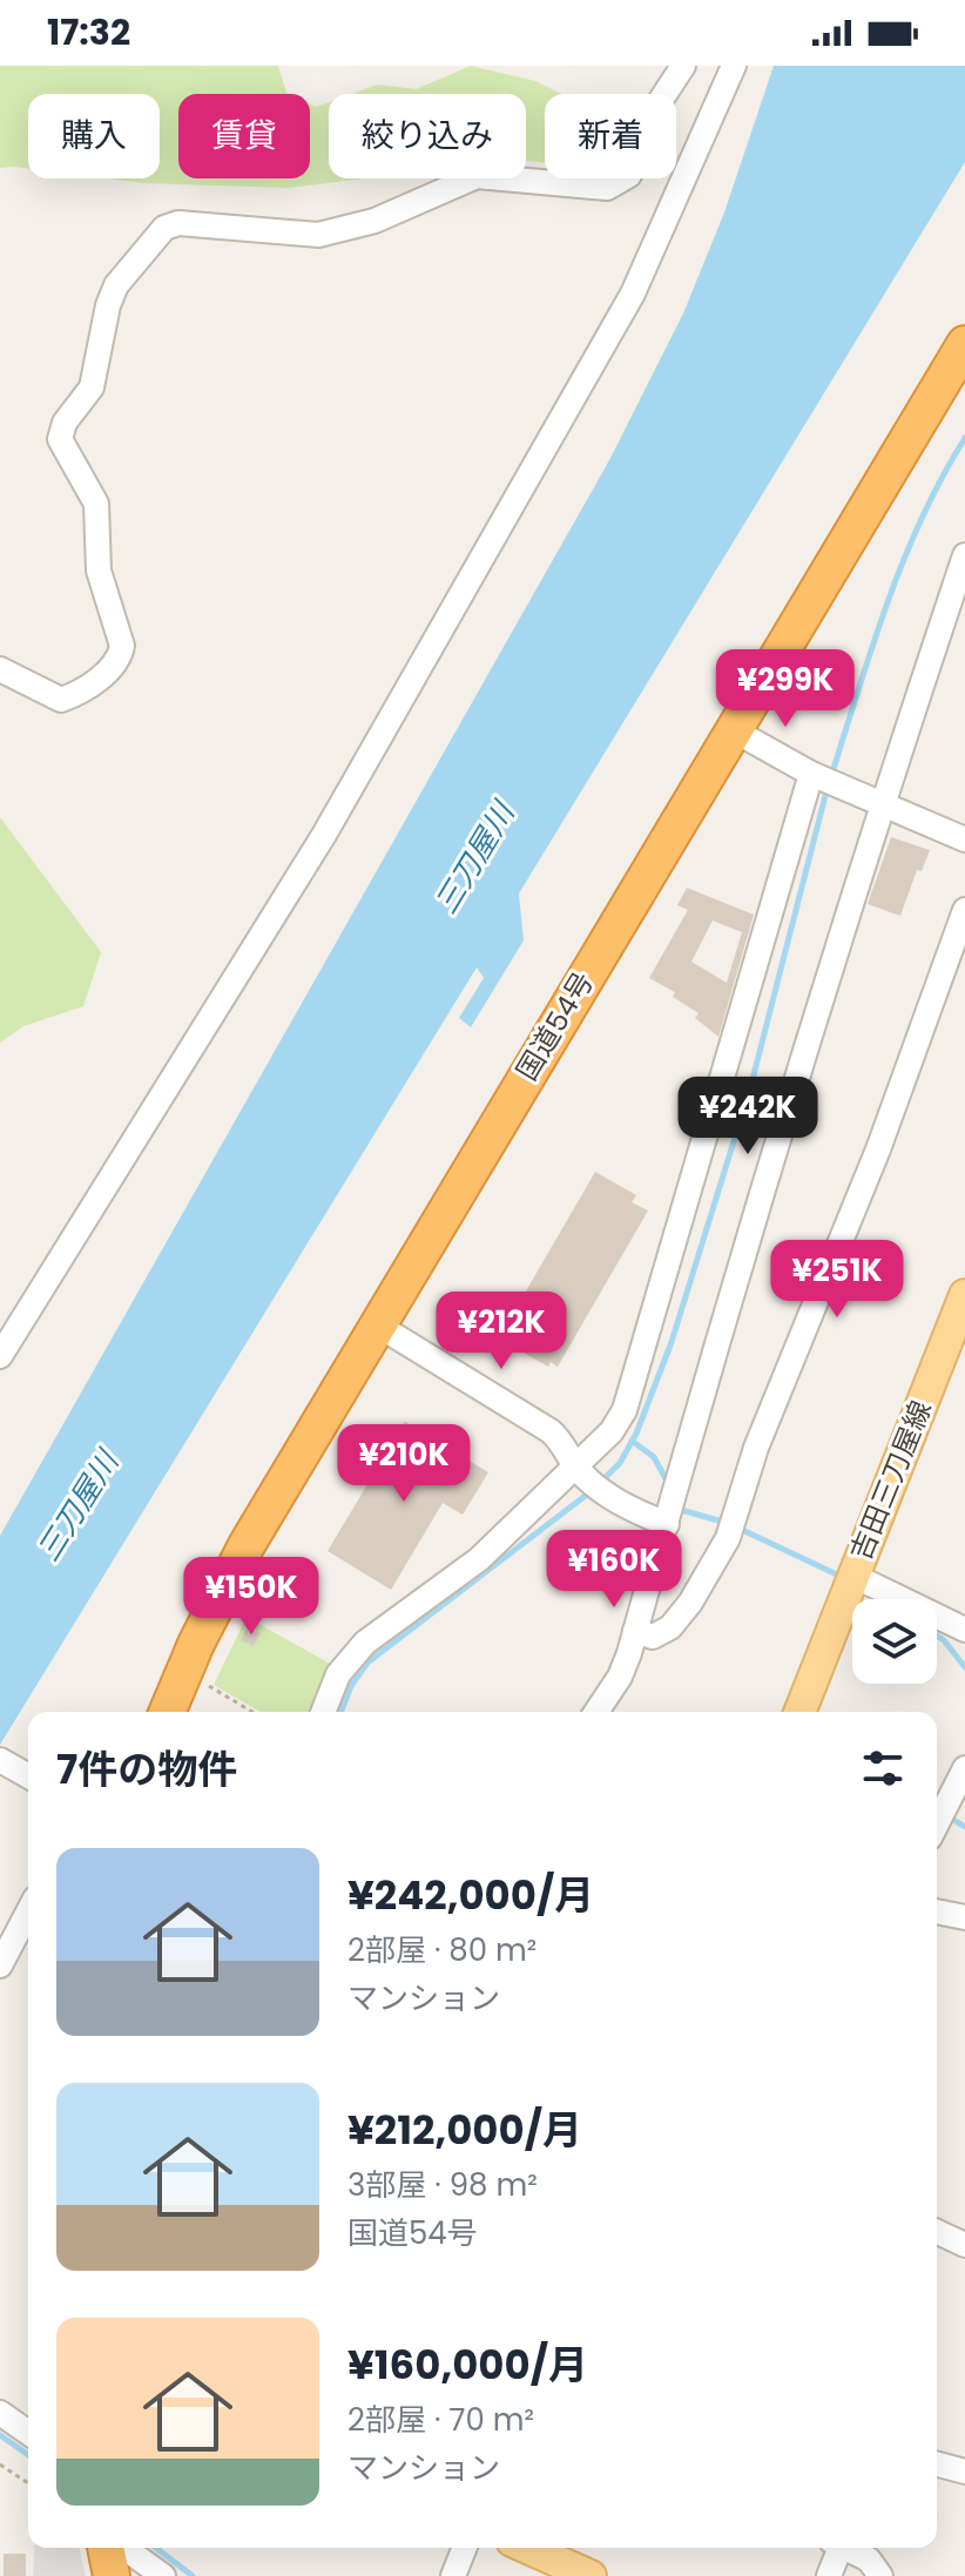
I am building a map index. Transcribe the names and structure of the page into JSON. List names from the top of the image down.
{
  "streets": {
    "highway": ["国道54号"],
    "main road": ["吉田三刀屋線"]
  },
  "water": ["三刀屋川"],
  "page": {
    "status": "17:32",
    "chip": [
      "購入",
      "賃貸",
      "絞り込み",
      "新着"
    ],
    "price": [
      "¥299K",
      "¥242K",
      "¥251K",
      "¥212K",
      "¥210K",
      "¥160K",
      "¥150K"
    ],
    "heading": "7件の物件",
    "list": [
      {
        "name": "¥242,000/月",
        "note": "2部屋 · 80 m² · マンション"
      },
      {
        "name": "¥212,000/月",
        "note": "3部屋 · 98 m² · 国道54号"
      },
      {
        "name": "¥160,000/月",
        "note": "2部屋 · 70 m² · マンション"
      }
    ]
  }
}
